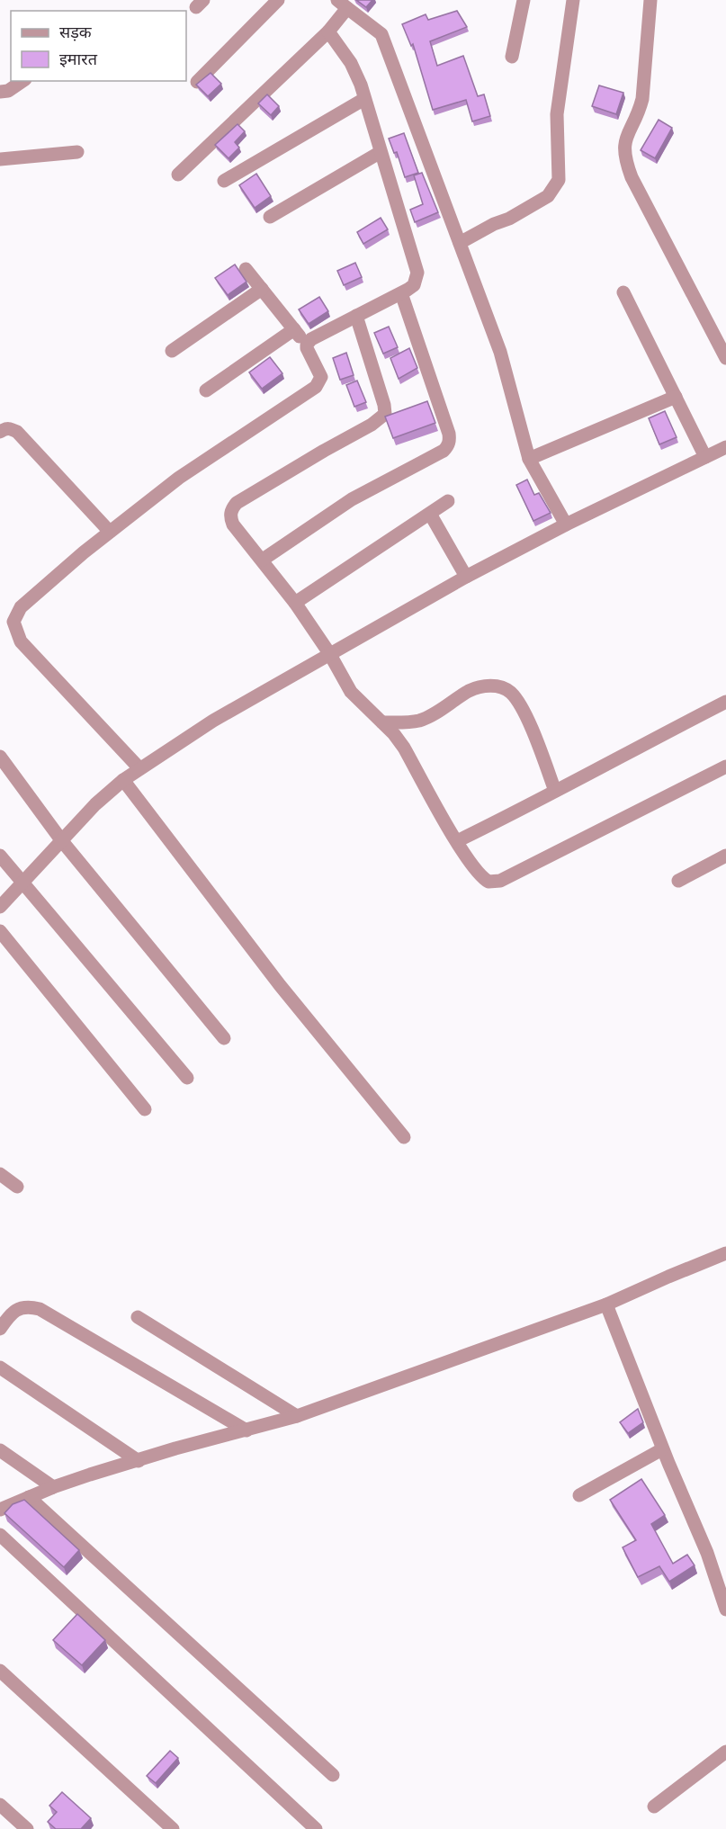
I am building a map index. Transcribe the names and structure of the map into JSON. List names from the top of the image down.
{
  "legend": ["सड़क", "इमारत"]
}
